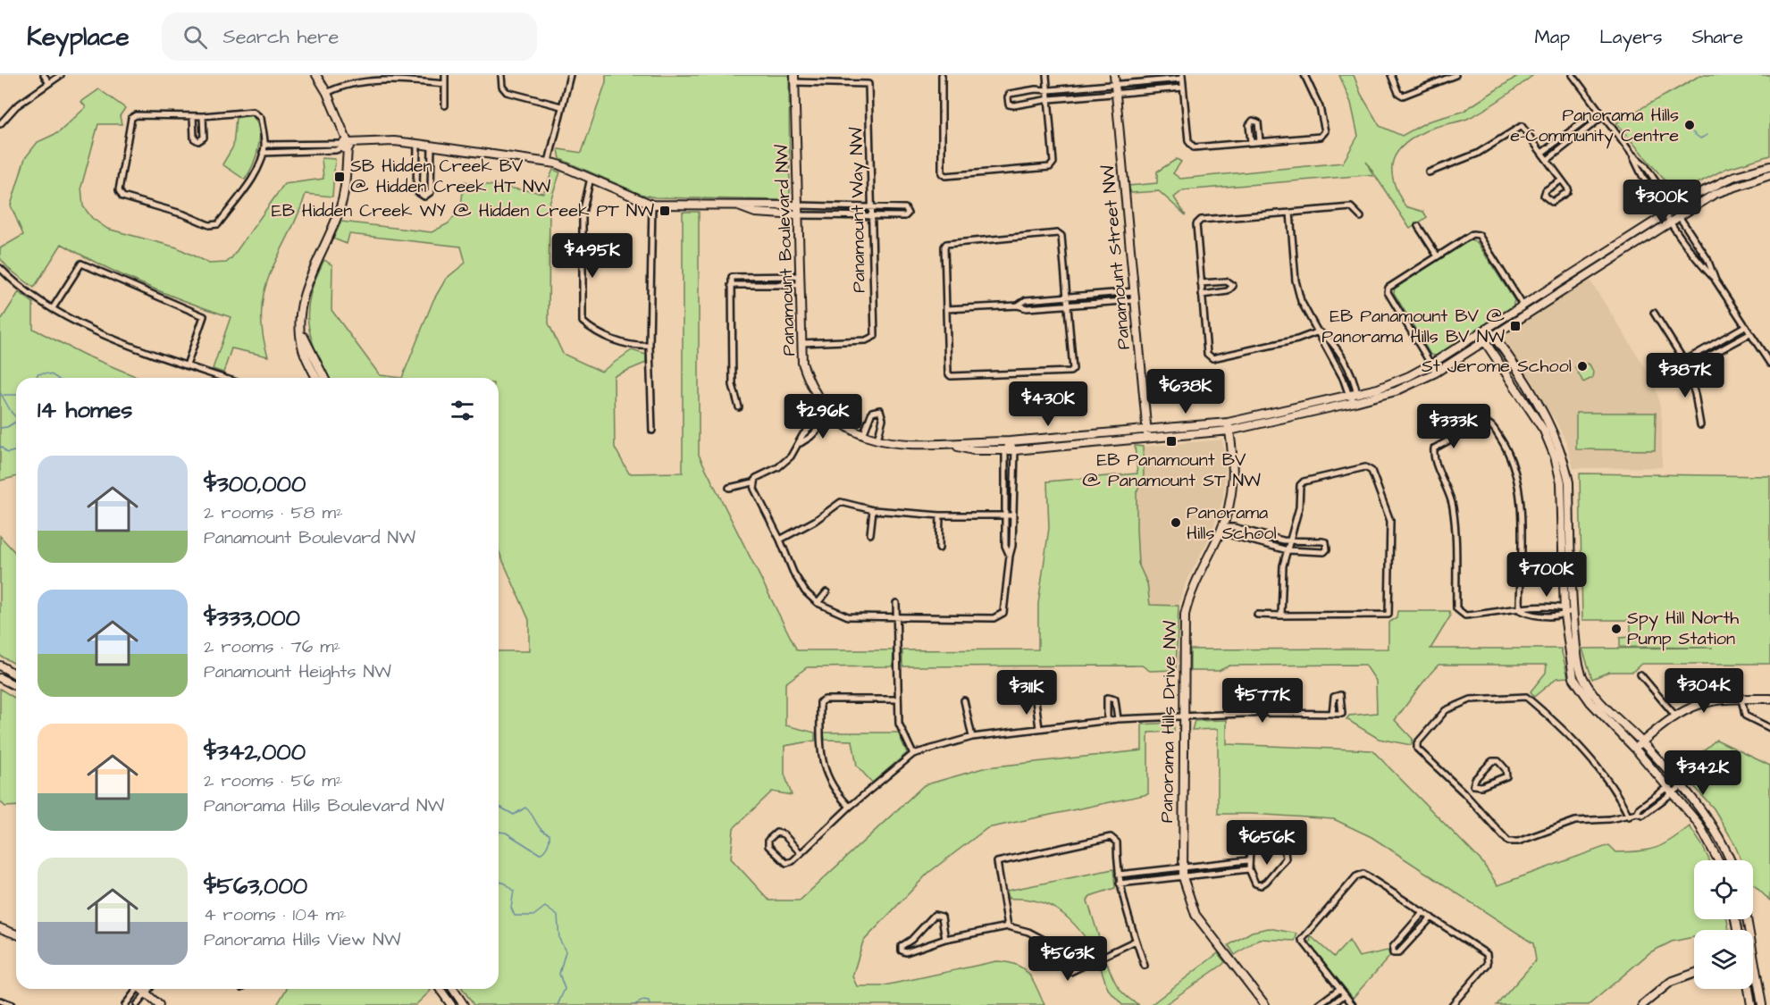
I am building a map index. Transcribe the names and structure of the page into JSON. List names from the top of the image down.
{
  "streets": {
    "street": [
      "Panamount Way NW",
      "Panamount Boulevard NW",
      "Panamount Street NW",
      "Panorama Hills Drive NW"
    ]
  },
  "crossings": [
    ["Panamount Way NW", "Panamount Boulevard NW"],
    ["Panamount Boulevard NW", "Panamount Street NW"],
    ["Panamount Boulevard NW", "Panorama Hills Drive NW"]
  ],
  "places": {
    "other": [
      "Panorama Hills e-Community Centre",
      "St Jerome School",
      "Panorama Hills School",
      "Spy Hill North Pump Station"
    ],
    "transit": [
      "SB Hidden Creek BV @ Hidden Creek HT NW",
      "EB Hidden Creek WY @ Hidden Creek PT NW",
      "EB Panamount BV @ Panorama Hills BV NW",
      "EB Panamount BV @ Panamount ST NW"
    ]
  },
  "page": {
    "header": "Keyplace",
    "search": "Search here",
    "nav": ["Map", "Layers", "Share"],
    "price": [
      "$300K",
      "$495K",
      "$387K",
      "$638K",
      "$430K",
      "$296K",
      "$333K",
      "$700K",
      "$304K",
      "$311K",
      "$577K",
      "$342K",
      "$656K",
      "$563K"
    ],
    "heading": "14 homes",
    "list": [
      {
        "name": "$300,000",
        "note": "2 rooms · 58 m² · Panamount Boulevard NW"
      },
      {
        "name": "$333,000",
        "note": "2 rooms · 76 m² · Panamount Heights NW"
      },
      {
        "name": "$342,000",
        "note": "2 rooms · 56 m² · Panorama Hills Boulevard NW"
      },
      {
        "name": "$563,000",
        "note": "4 rooms · 104 m² · Panorama Hills View NW"
      }
    ]
  }
}
